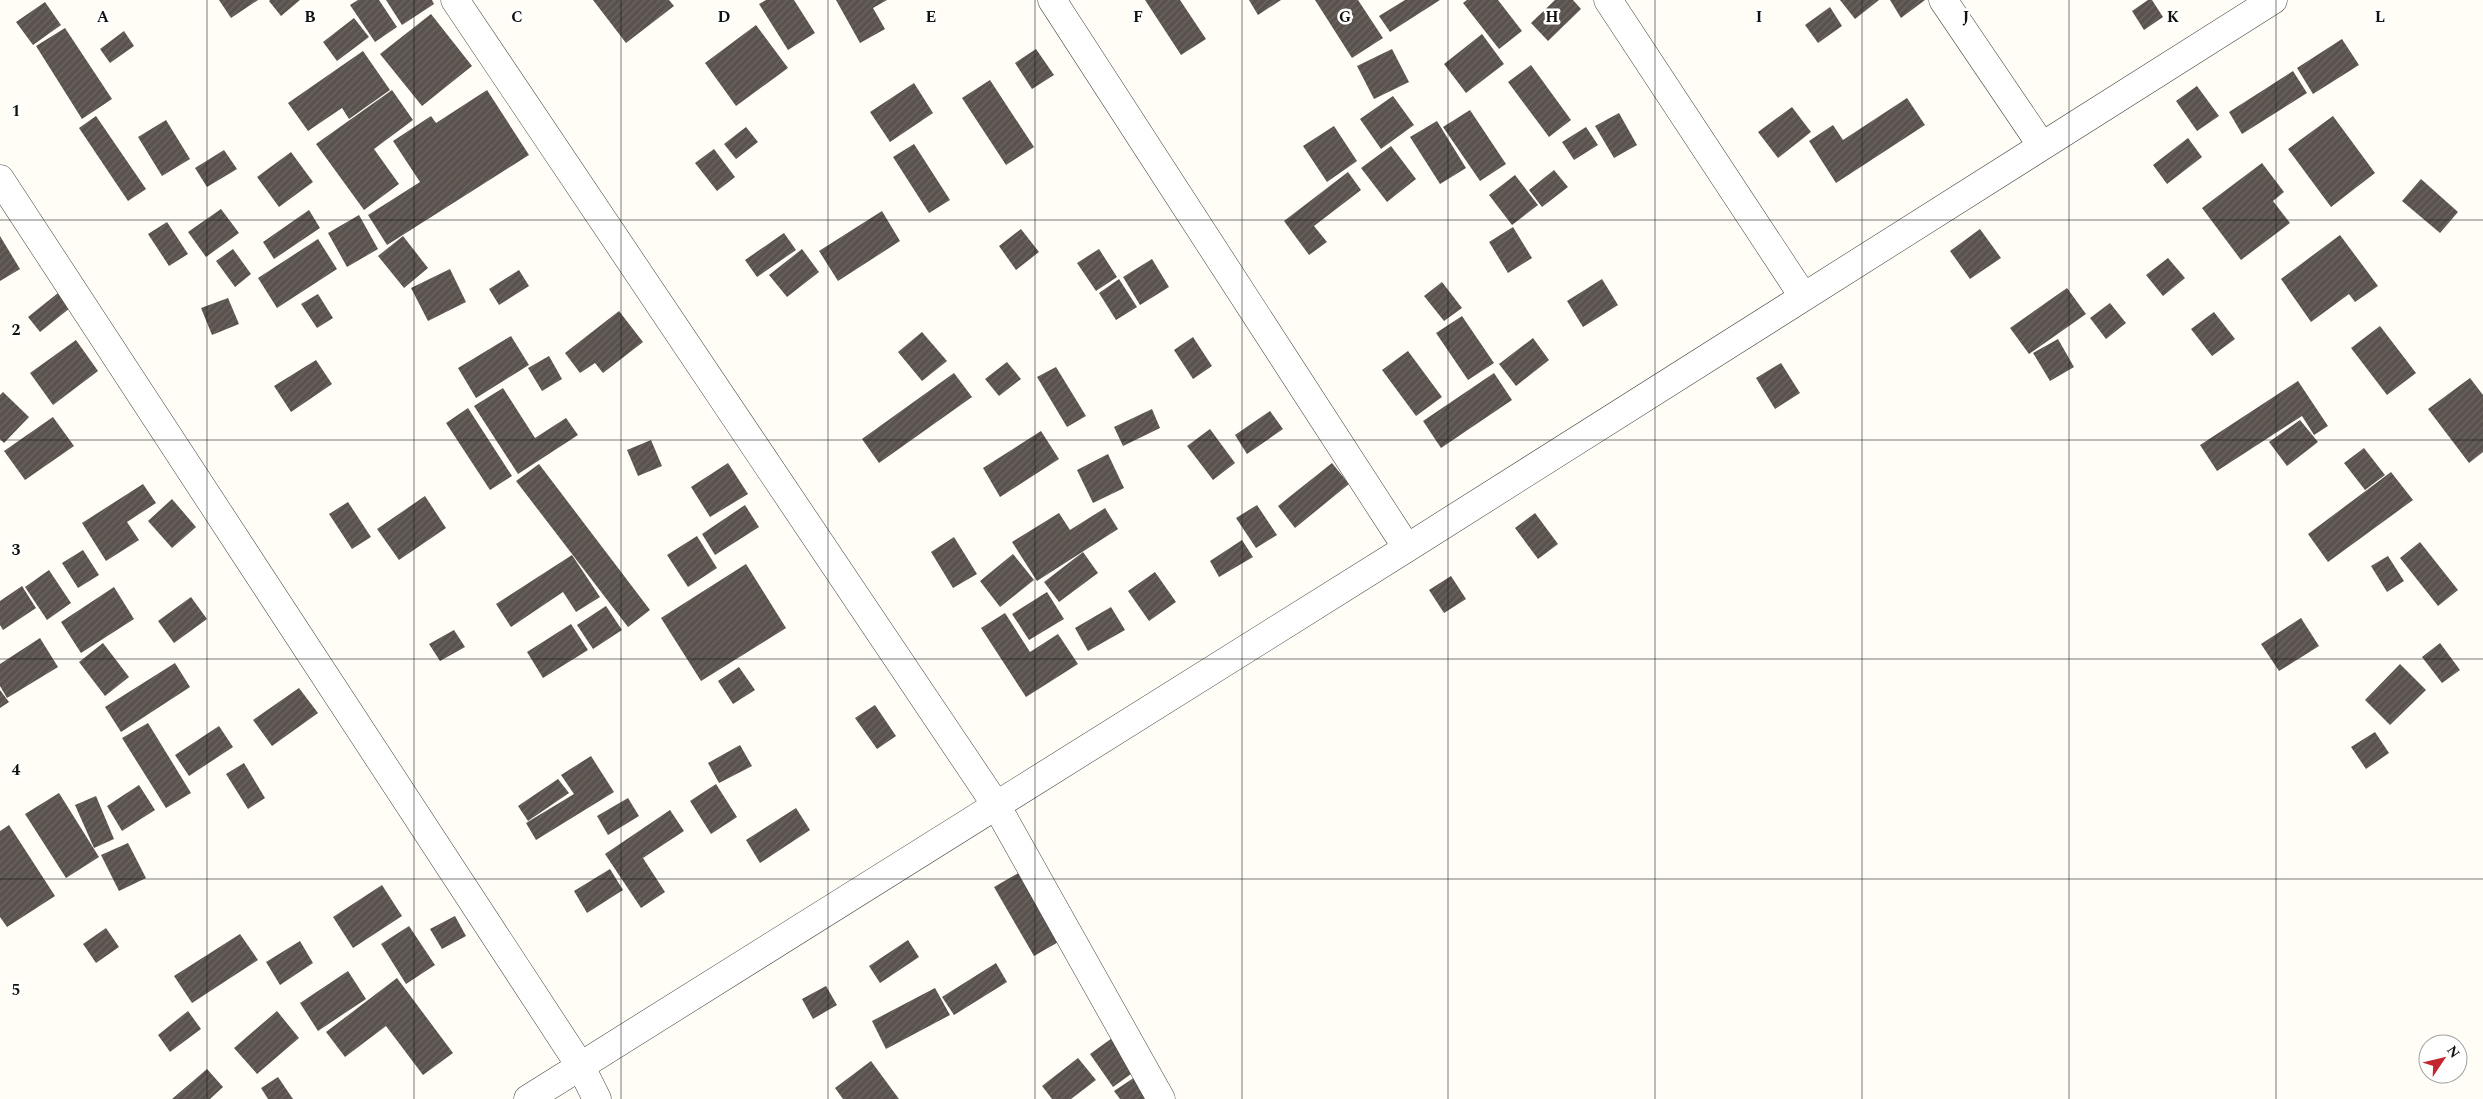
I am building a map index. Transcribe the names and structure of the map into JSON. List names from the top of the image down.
{
  "north": "top right",
  "grid": {
    "columns": [
      "A",
      "B",
      "C",
      "D",
      "E",
      "F",
      "G",
      "H",
      "I",
      "J",
      "K",
      "L"
    ],
    "rows": [
      "1",
      "2",
      "3",
      "4",
      "5"
    ]
  }
}
